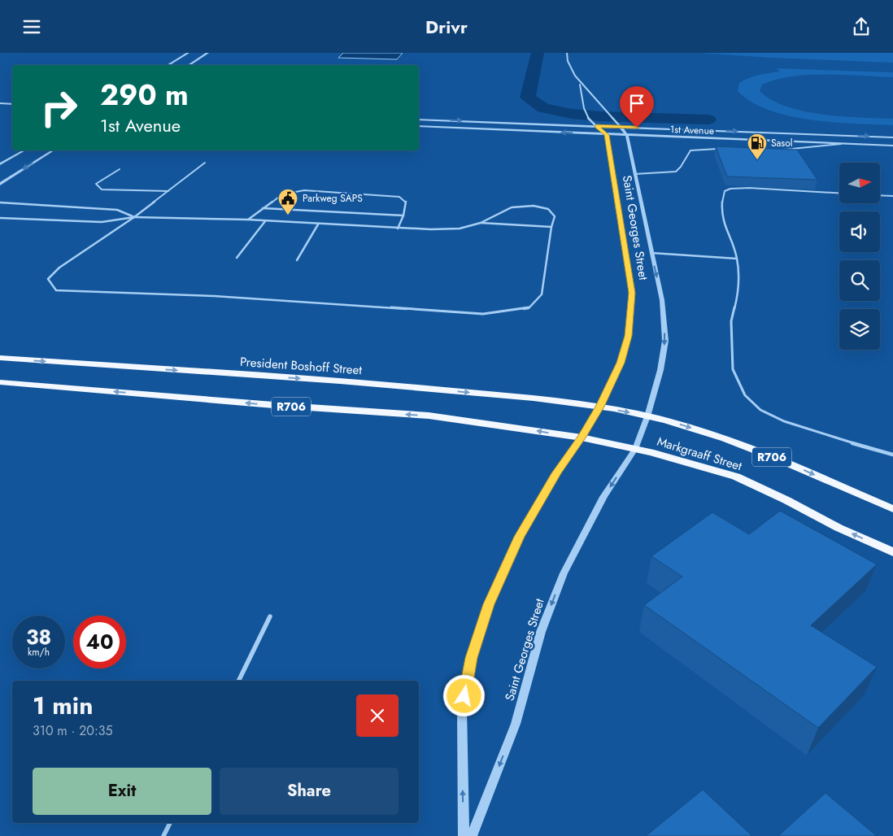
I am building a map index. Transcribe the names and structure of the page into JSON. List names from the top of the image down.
{
  "streets": {
    "main road": ["President Boshoff Street", "R706", "Markgraaff Street"],
    "street": ["1st Avenue", "Saint Georges Street"]
  },
  "crossings": [
    ["1st Avenue", "Saint Georges Street"],
    ["Saint Georges Street", "President Boshoff Street"],
    ["Saint Georges Street", "R706"],
    ["Saint Georges Street", "Markgraaff Street"],
    ["President Boshoff Street", "Markgraaff Street"],
    ["R706", "Markgraaff Street"]
  ],
  "places": {
    "fuel station": ["Sasol"],
    "public building": ["Parkweg SAPS"]
  },
  "north": "right",
  "page": {
    "header": "Drivr",
    "turn": ["290 m", "1st Avenue"],
    "speed": "38 km/h",
    "limit": "40",
    "heading": ["1 min", "310 m · 20:35"],
    "buttons": ["Exit", "Share"]
  }
}
